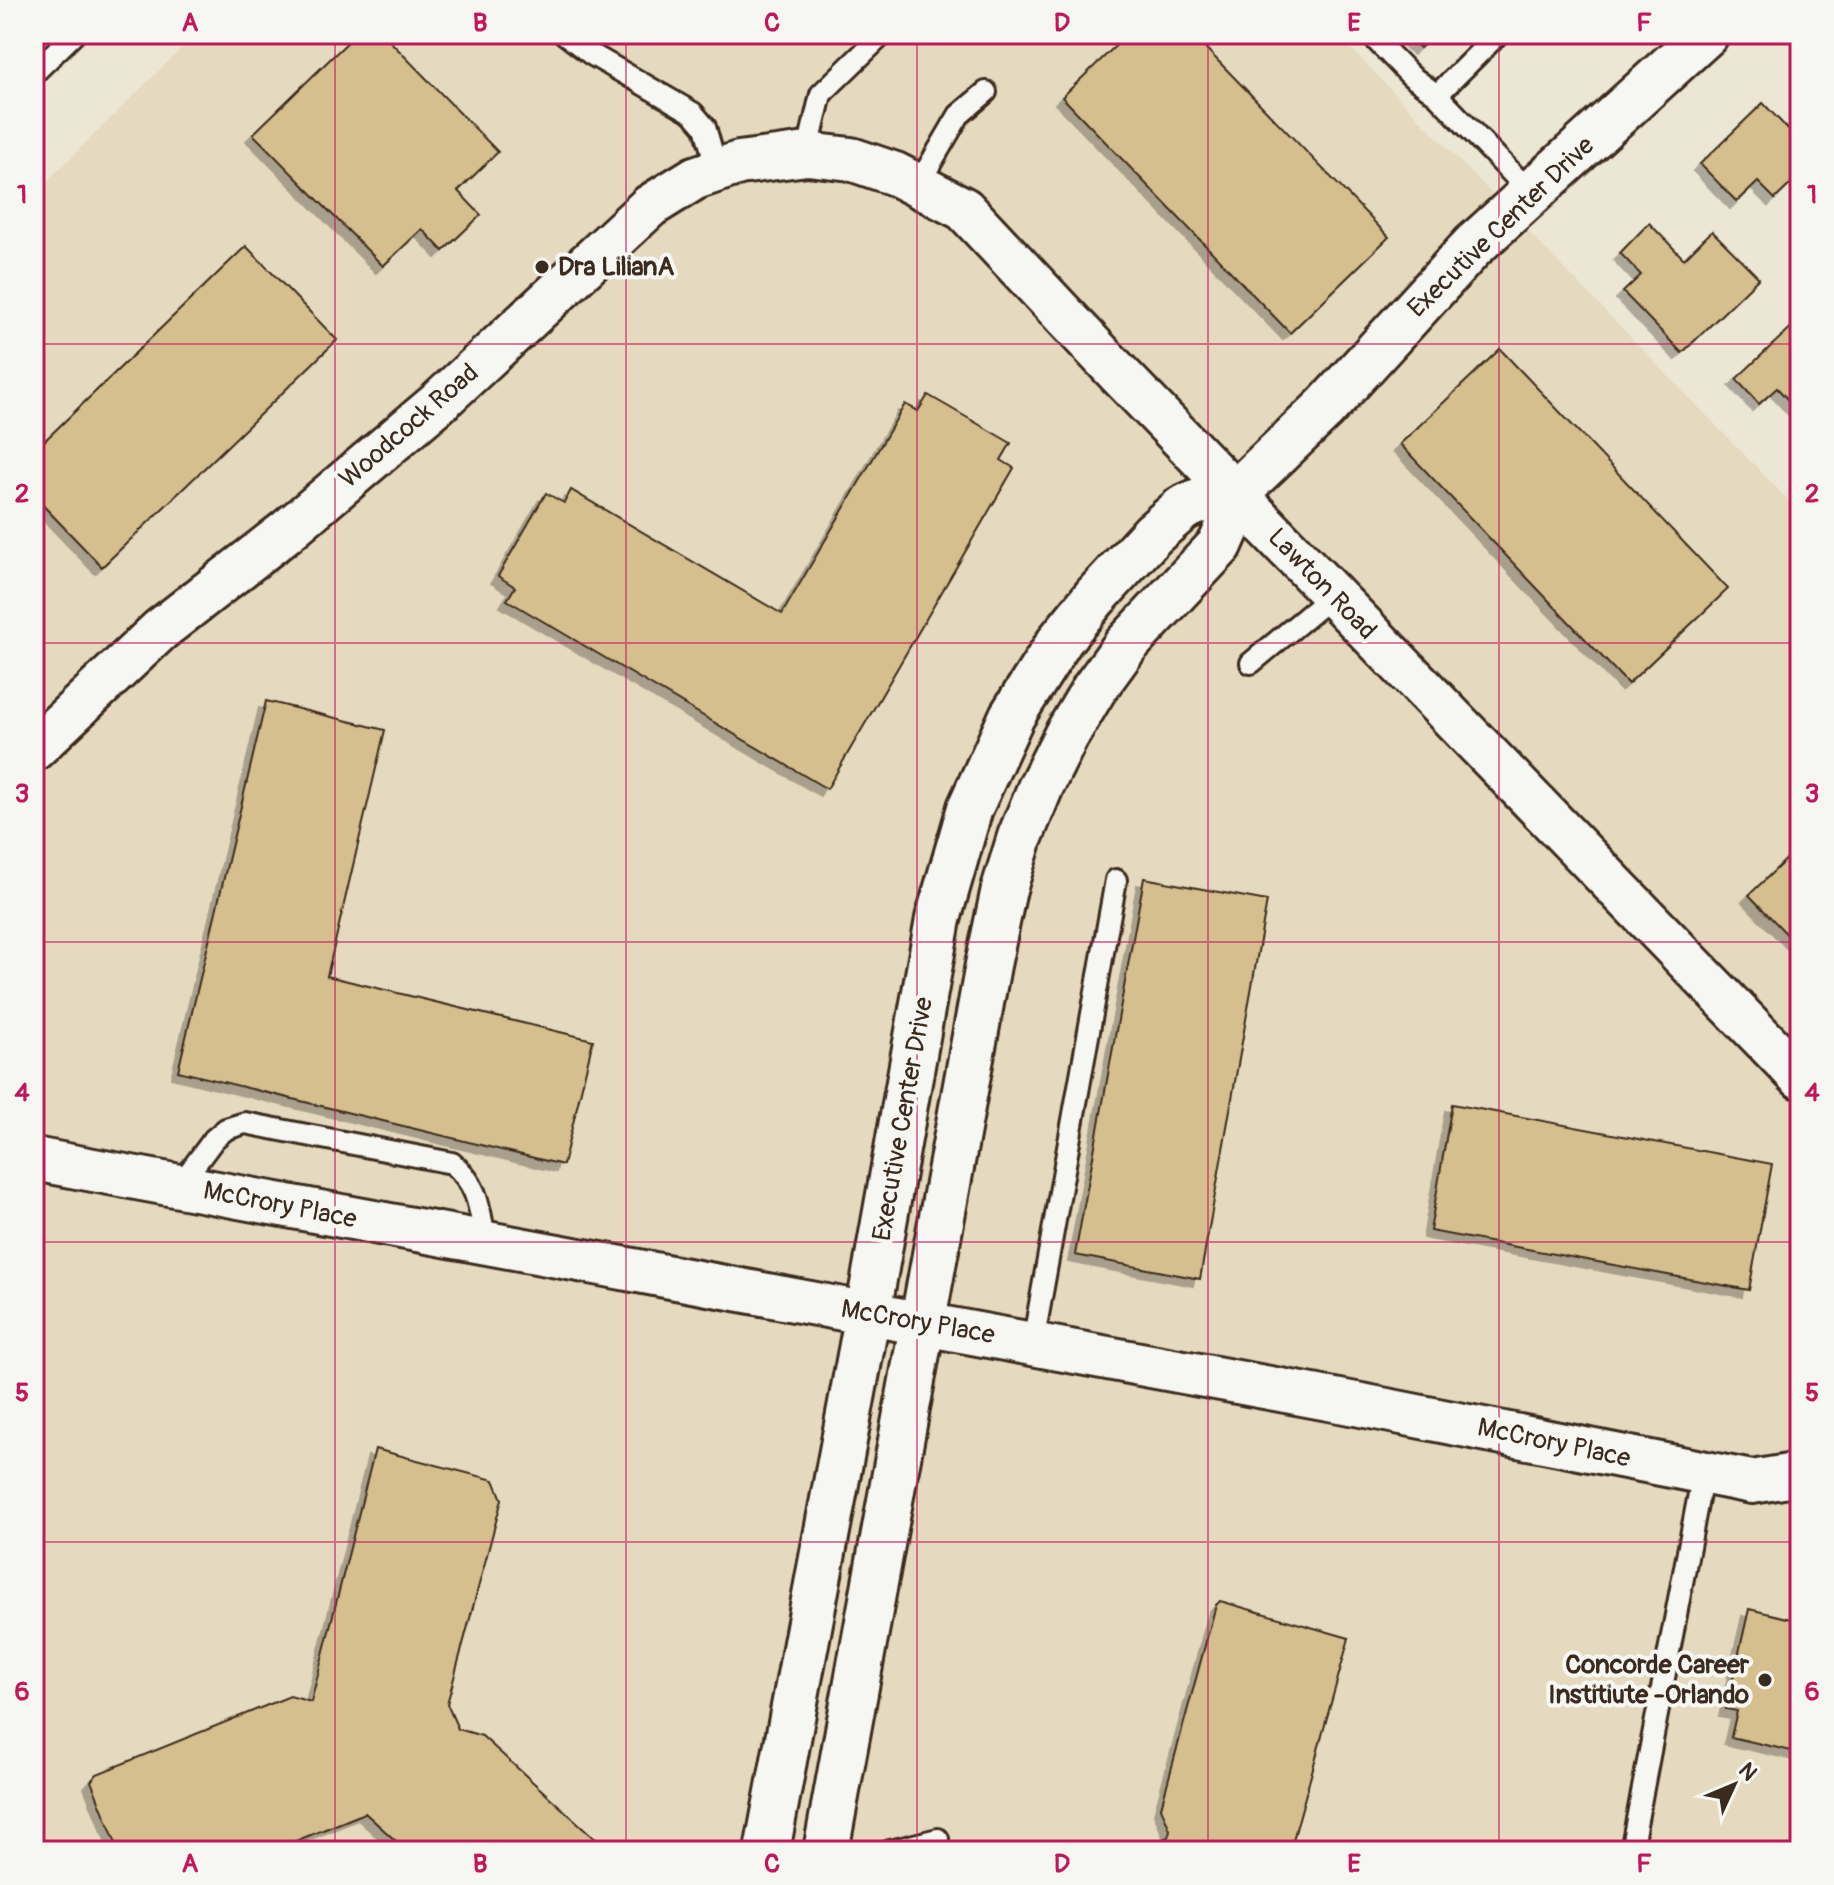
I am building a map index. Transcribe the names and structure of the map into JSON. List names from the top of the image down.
{
  "streets": {
    "street": [
      "Executive Center Drive",
      "Woodcock Road",
      "Lawton Road",
      "McCrory Place"
    ]
  },
  "crossings": [
    ["Executive Center Drive", "Lawton Road"],
    ["Executive Center Drive", "McCrory Place"],
    ["Woodcock Road", "Lawton Road"]
  ],
  "places": ["Dra LilianA", "Concorde Career Institiute -Orlando"],
  "north": "top right",
  "grid": {
    "columns": [
      "A",
      "B",
      "C",
      "D",
      "E",
      "F"
    ],
    "rows": [
      "1",
      "2",
      "3",
      "4",
      "5",
      "6"
    ]
  }
}
